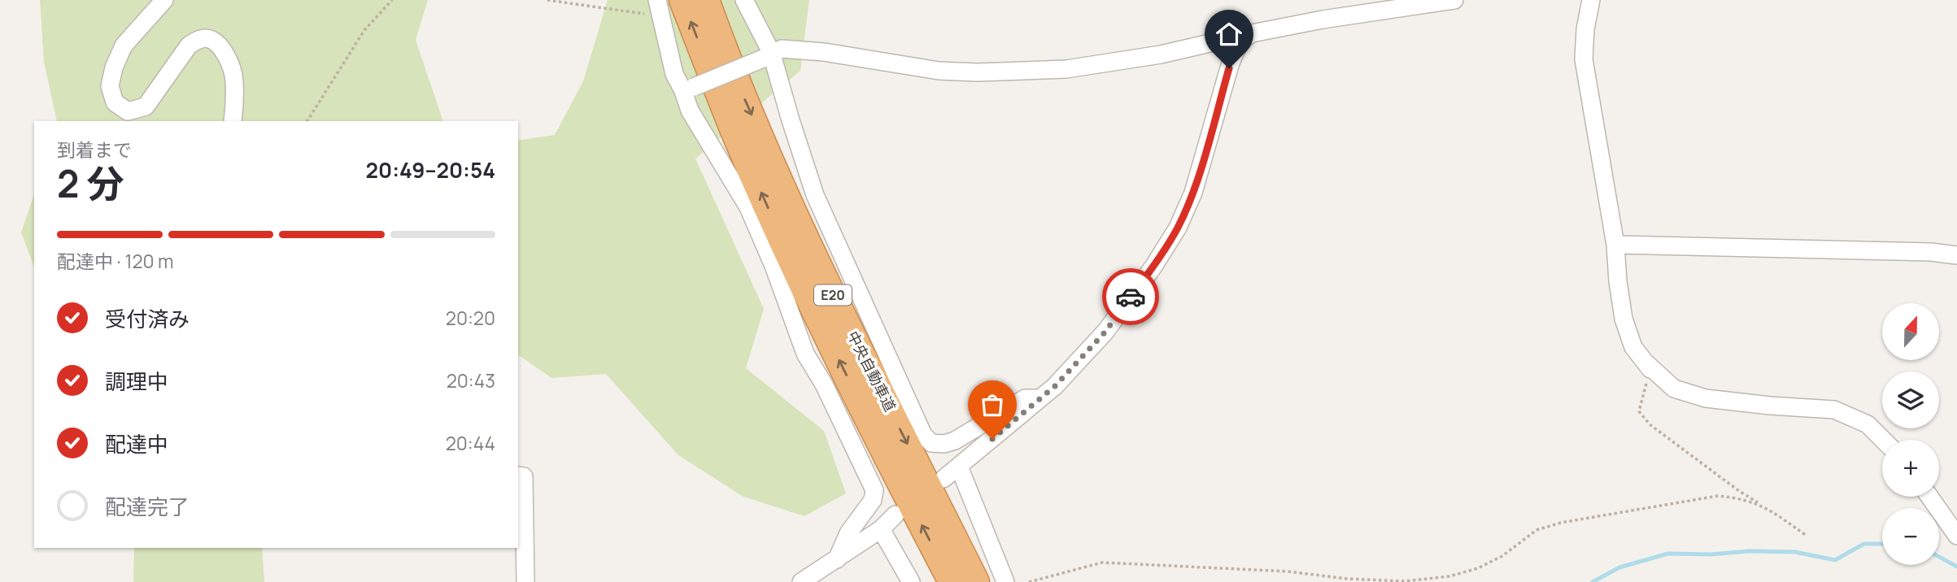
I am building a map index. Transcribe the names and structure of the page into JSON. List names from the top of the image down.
{
  "streets": {
    "highway": ["E20", "中央自動車道"]
  },
  "north": "top",
  "page": {
    "heading": ["2 分", "到着まで", "20:49–20:54"],
    "bar": "配達中 · 120 m",
    "list": [
      ["受付済み", "20:20"],
      ["調理中", "20:43"],
      ["配達中", "20:44"],
      "配達完了"
    ],
    "map_buttons": ["+", "−"]
  }
}
